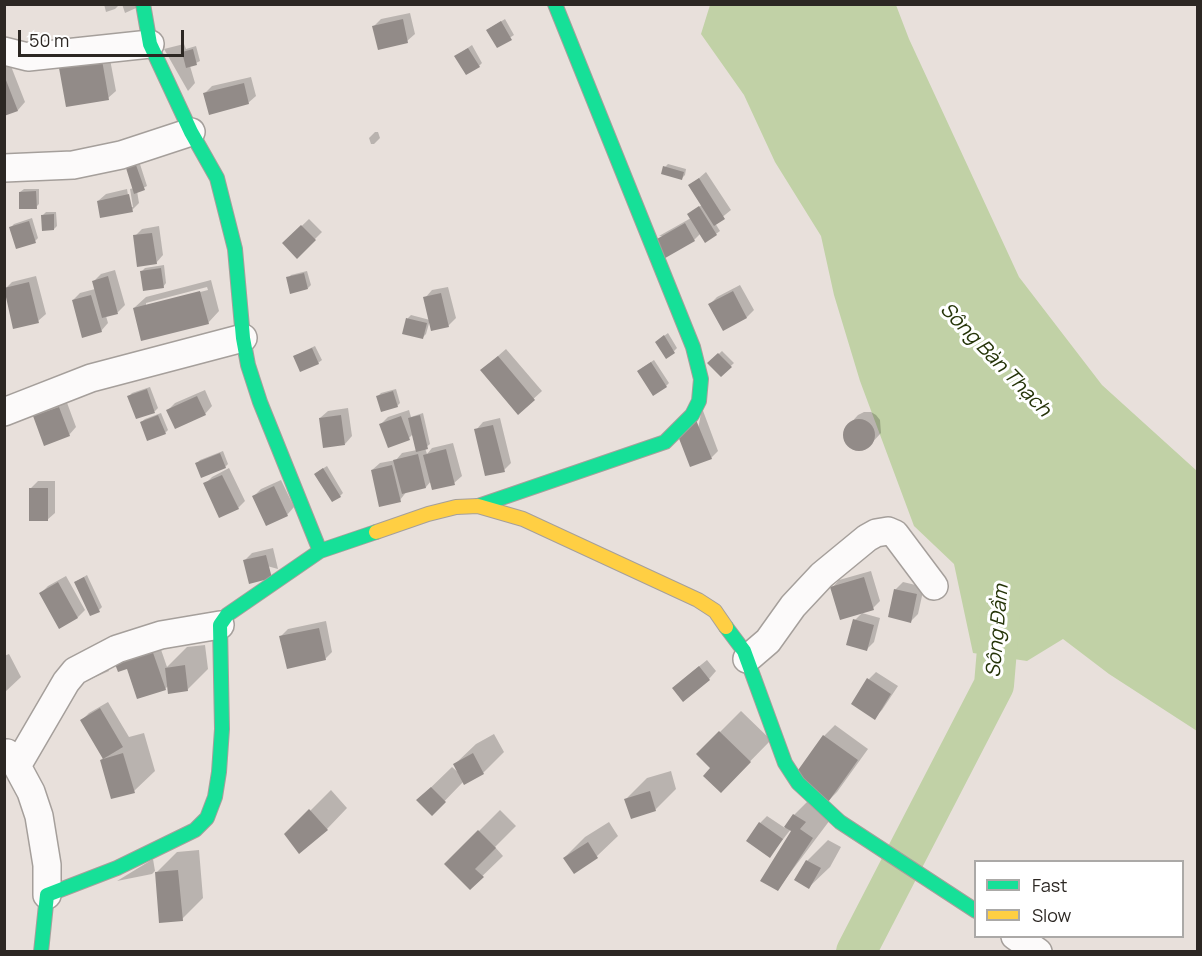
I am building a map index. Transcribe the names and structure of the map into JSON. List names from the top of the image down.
{
  "water": ["Sông Bàn Thạch", "Sông Đầm"],
  "legend": ["Fast", "Slow"],
  "scale_bar": "50 m"
}
